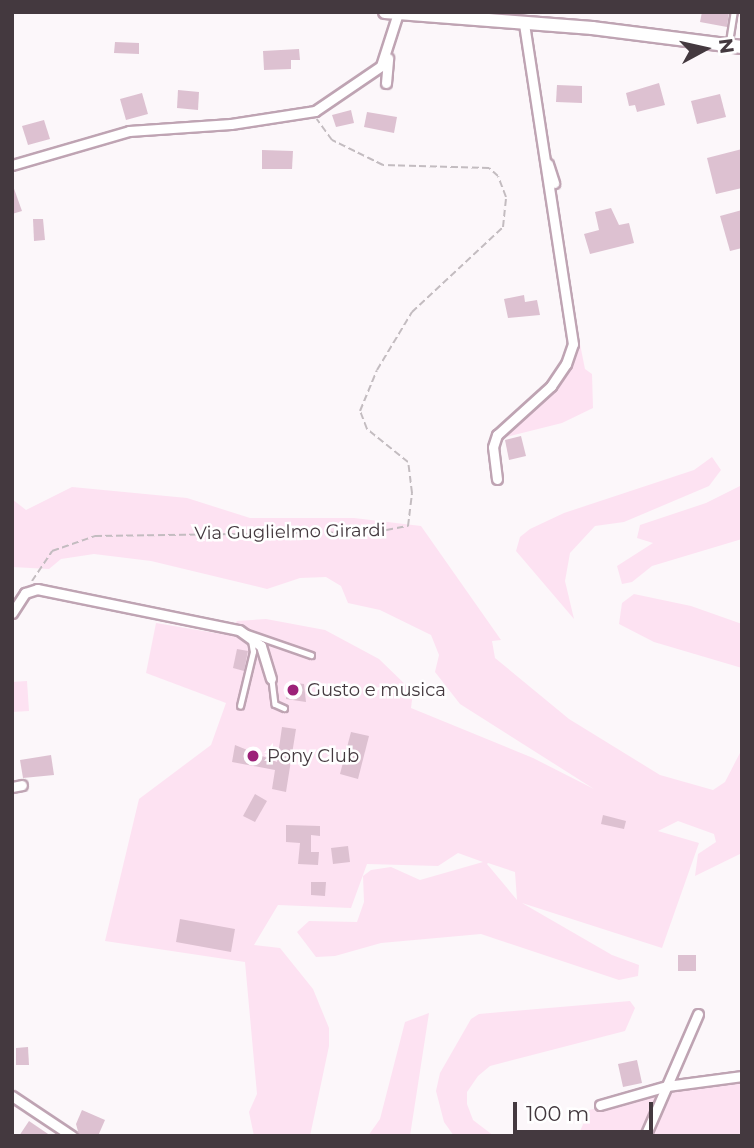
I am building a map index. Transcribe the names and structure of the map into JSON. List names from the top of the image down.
{
  "streets": {
    "path": ["Via Guglielmo Girardi"]
  },
  "places": ["Gusto e musica", "Pony Club"],
  "scale_bar": "100 m",
  "north": "right"
}
